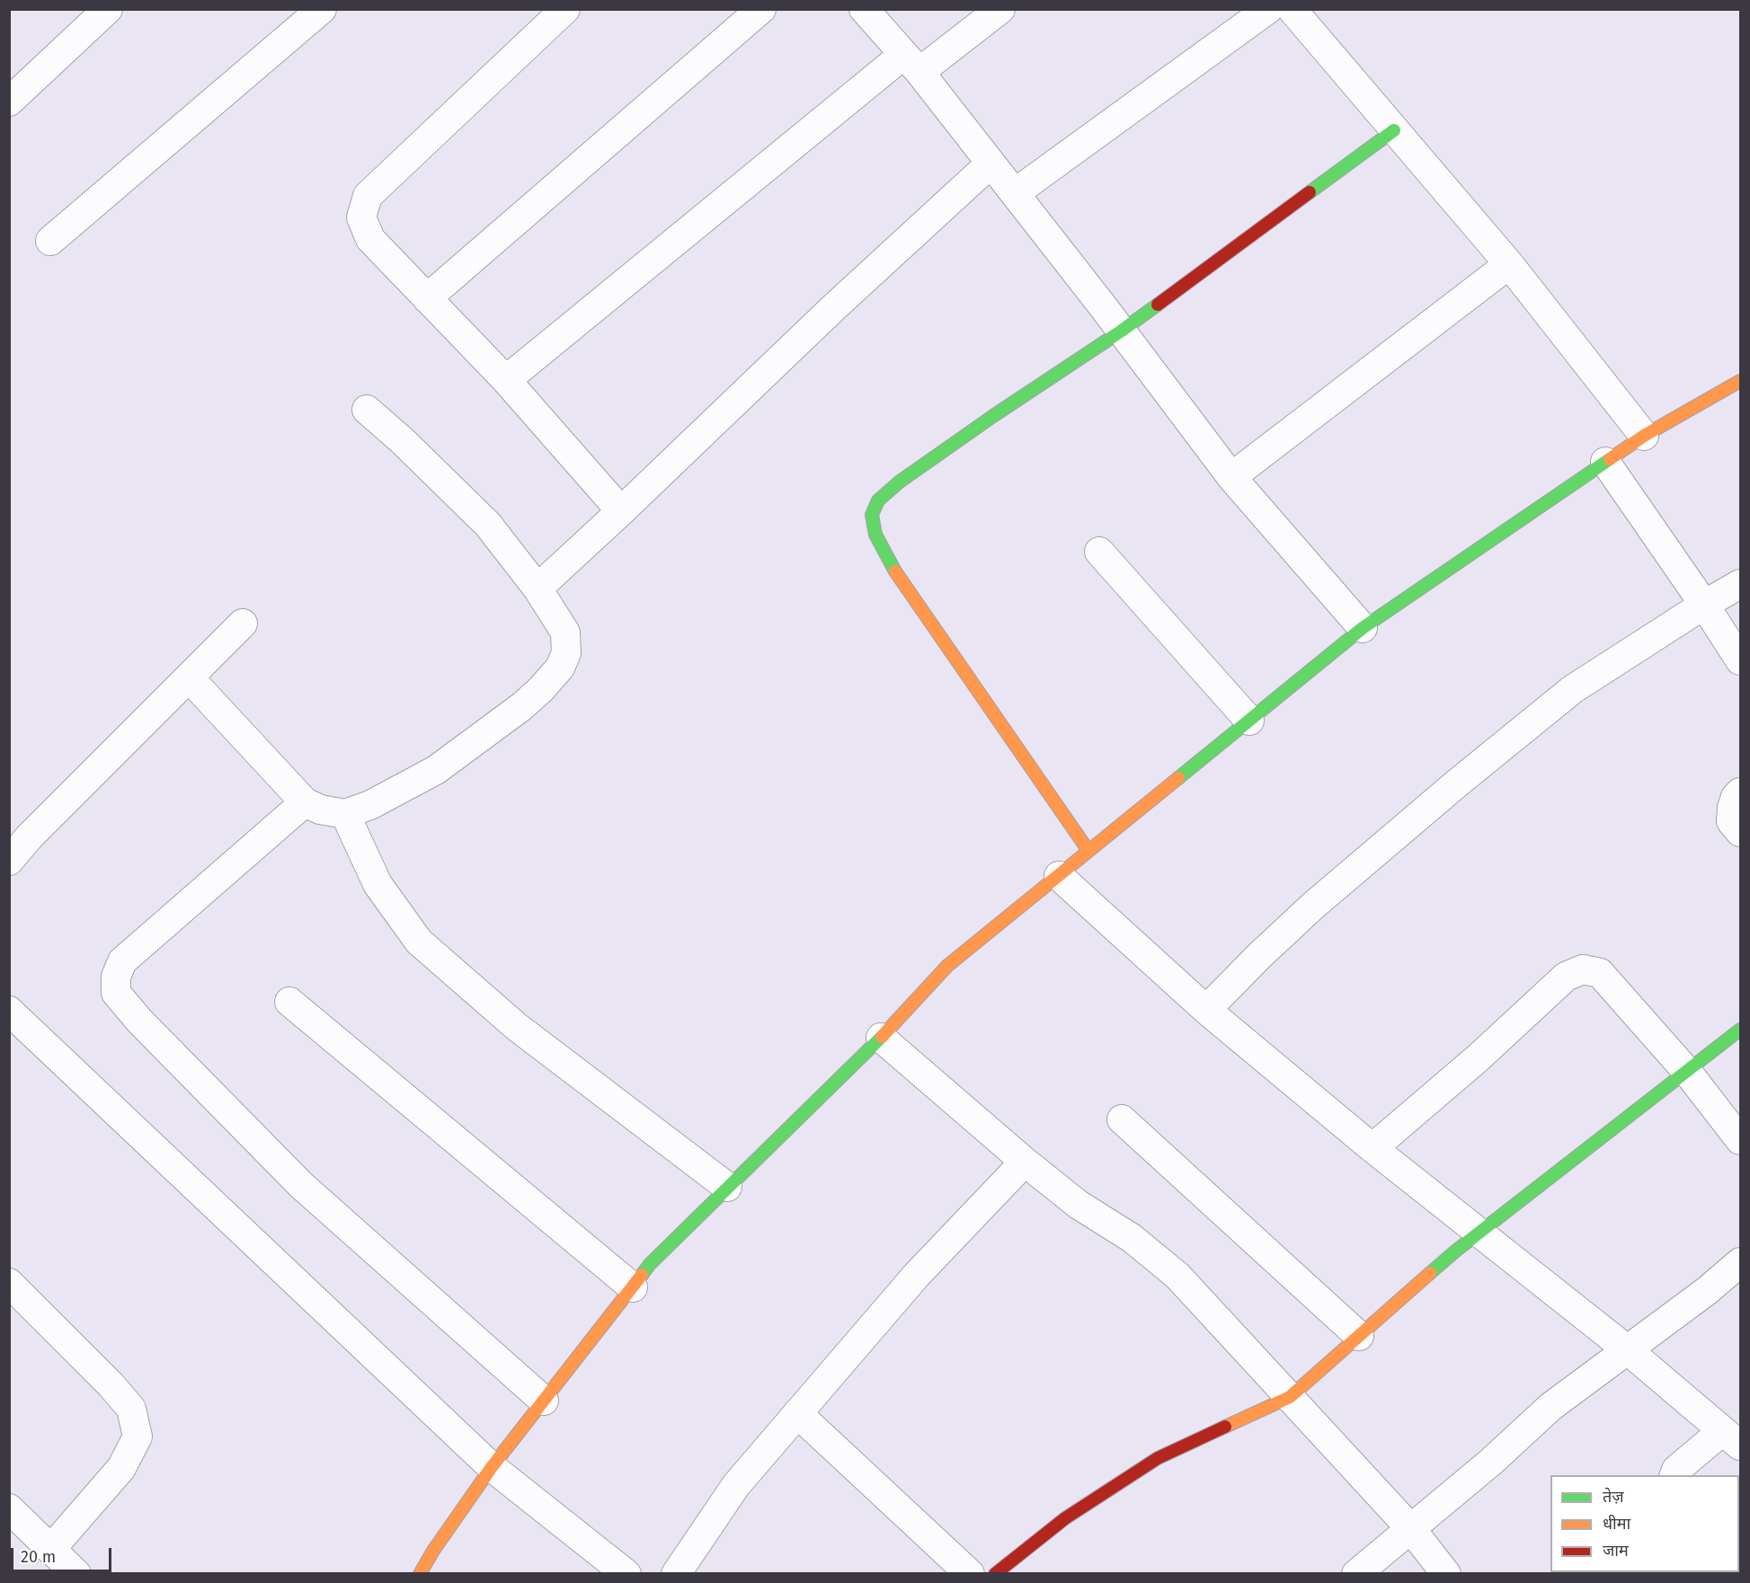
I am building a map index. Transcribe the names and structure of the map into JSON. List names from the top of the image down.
{
  "legend": ["तेज़", "धीमा", "जाम"],
  "scale_bar": "20 m"
}
